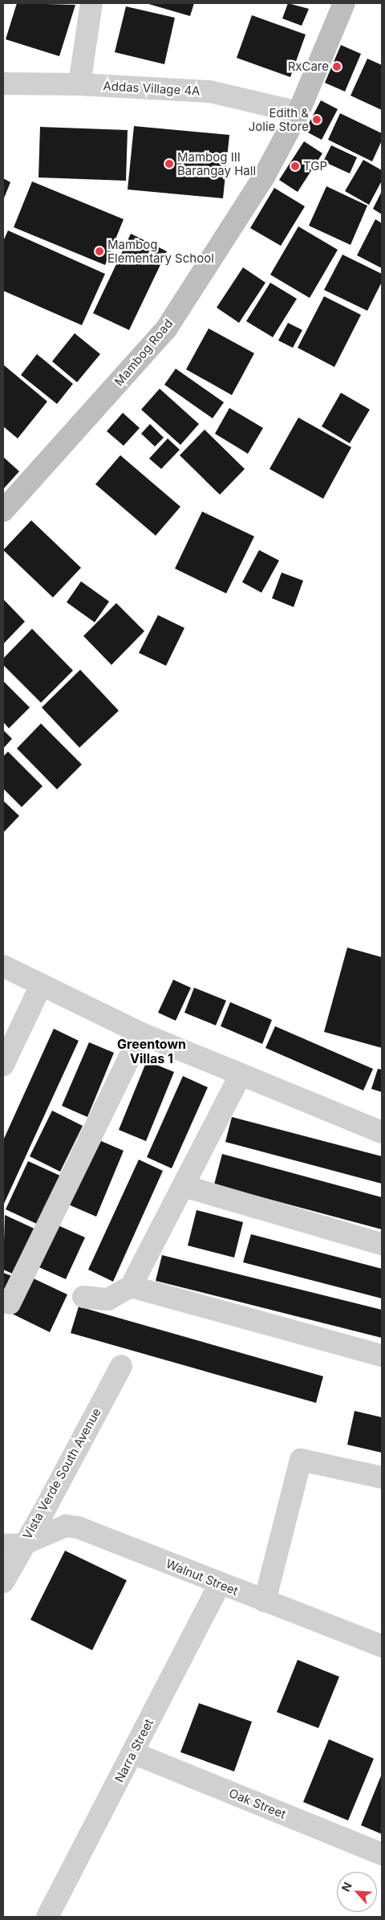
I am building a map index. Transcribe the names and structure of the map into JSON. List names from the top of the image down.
{
  "streets": {
    "main road": ["Mambog Road"],
    "street": [
      "Addas Village 4A",
      "Vista Verde South Avenue",
      "Walnut Street",
      "Narra Street",
      "Oak Street"
    ]
  },
  "crossings": [
    ["Addas Village 4A", "Mambog Road"],
    ["Vista Verde South Avenue", "Walnut Street"],
    ["Walnut Street", "Narra Street"],
    ["Narra Street", "Oak Street"]
  ],
  "districts": ["Greentown Villas 1"],
  "places": [
    "RxCare",
    "Edith & Jolie Store",
    "Mambog III Barangay Hall",
    "TGP",
    "Mambog Elementary School"
  ],
  "north": "top left"
}
